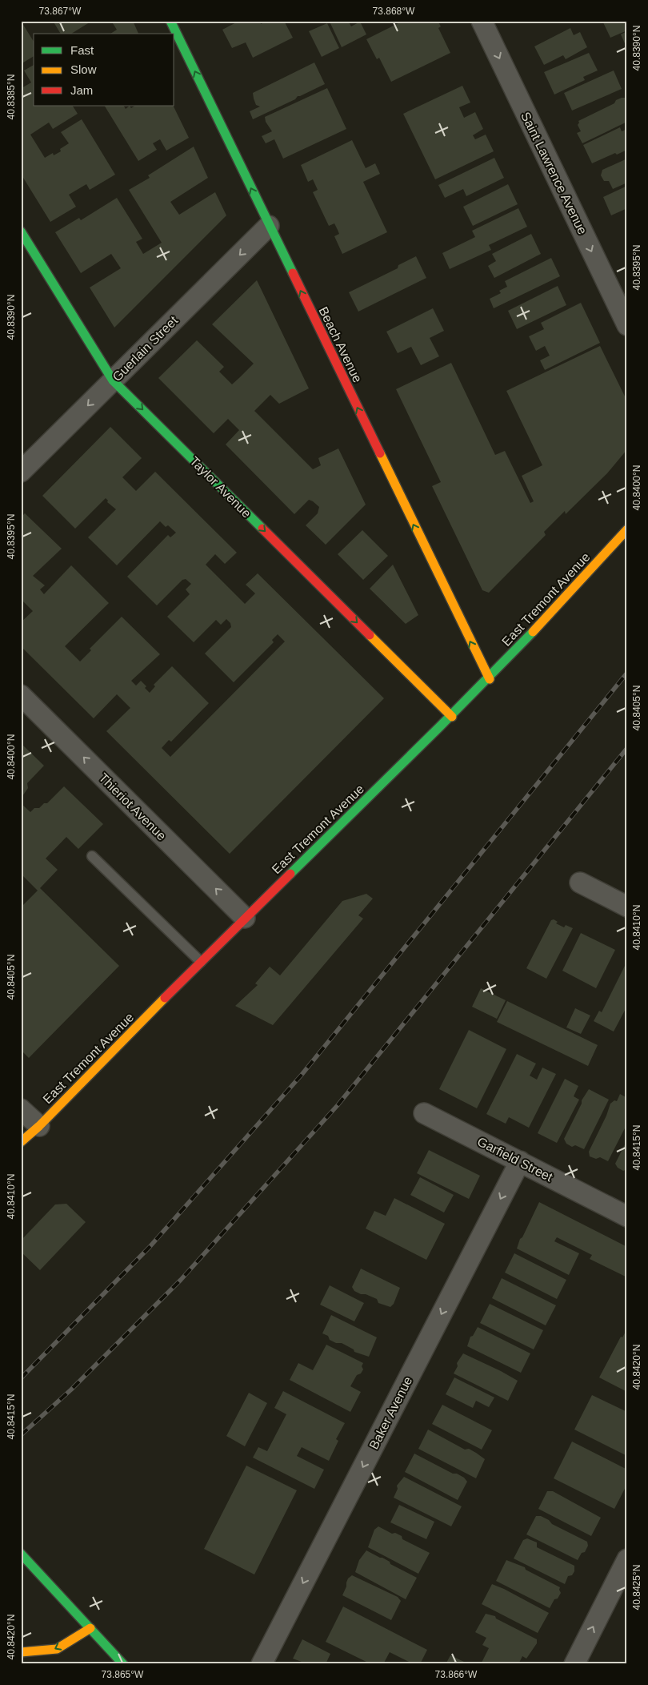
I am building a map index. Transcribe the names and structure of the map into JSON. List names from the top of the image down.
{
  "streets": {
    "street": [
      "Saint Lawrence Avenue",
      "Beach Avenue",
      "Guerlain Street",
      "Taylor Avenue",
      "East Tremont Avenue",
      "Thieriot Avenue",
      "Garfield Street",
      "Baker Avenue"
    ]
  },
  "crossings": [
    ["Beach Avenue", "Guerlain Street"],
    ["Beach Avenue", "East Tremont Avenue"],
    ["Guerlain Street", "Taylor Avenue"],
    ["Taylor Avenue", "East Tremont Avenue"],
    ["East Tremont Avenue", "Thieriot Avenue"],
    ["Garfield Street", "Baker Avenue"]
  ],
  "one_way": [
    "Saint Lawrence Avenue",
    "Beach Avenue",
    "Guerlain Street",
    "Taylor Avenue",
    "Thieriot Avenue",
    "Baker Avenue"
  ],
  "legend": ["Fast", "Slow", "Jam"],
  "coordinates": [
    "73.867°W",
    "73.868°W",
    "40.8390°N",
    "40.8385°N",
    "40.8395°N",
    "40.8400°N",
    "40.8405°N",
    "40.8410°N",
    "40.8415°N",
    "40.8420°N",
    "40.8425°N",
    "73.865°W",
    "73.866°W"
  ]
}
